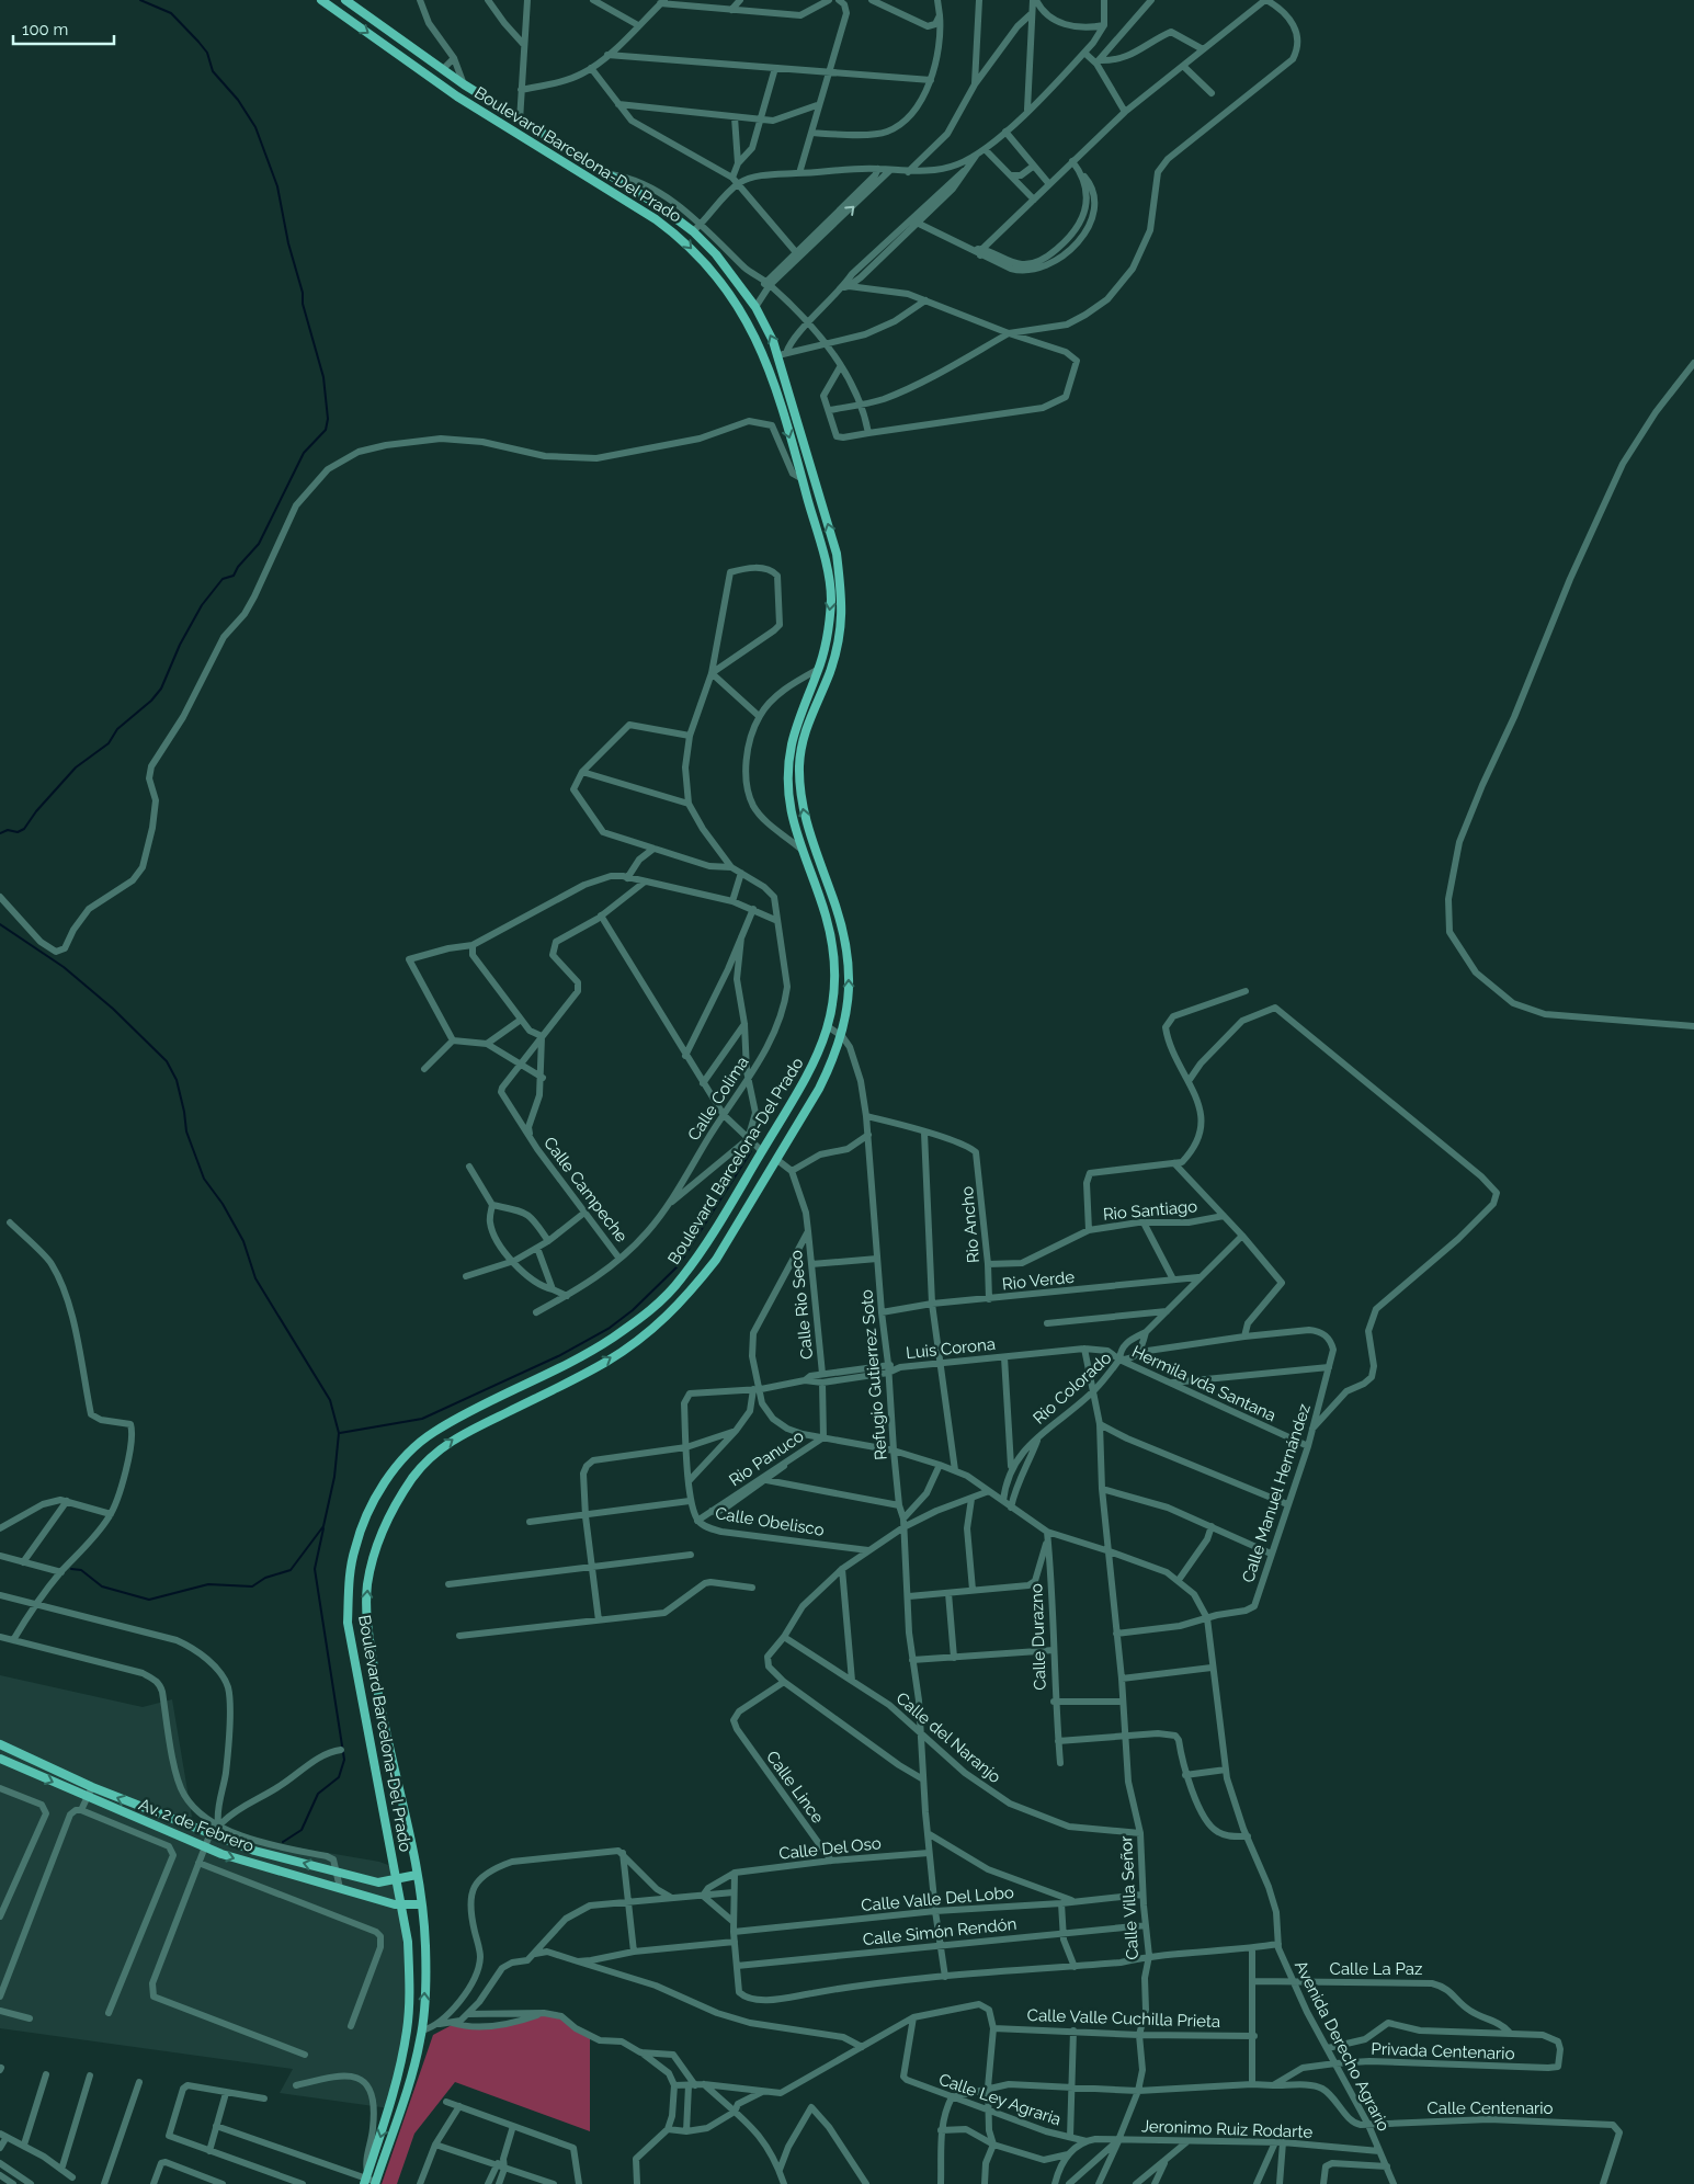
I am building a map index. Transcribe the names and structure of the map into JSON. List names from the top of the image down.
{
  "streets": {
    "main road": ["Boulevard Barcelona-Del Prado", "Av. 2 de Febrero"],
    "street": [
      "Calle Colima",
      "Calle Campeche",
      "Rio Santiago",
      "Rio Ancho",
      "Rio Verde",
      "Calle Rio Seco",
      "Luis Corona",
      "Refugio Gutierrez Soto",
      "Hermila vda Santana",
      "Rio Colorado",
      "Rio Panuco",
      "Calle Manuel Hernández",
      "Calle Obelisco",
      "Calle Durazno",
      "Calle del Naranjo",
      "Calle Lince",
      "Calle Del Oso",
      "Calle Villa Señor",
      "Calle Valle Del Lobo",
      "Calle Simón Rendón",
      "Calle La Paz",
      "Calle Valle Cuchilla Prieta",
      "Avenida Derecho Agrario",
      "Privada Centenario",
      "Calle Ley Agraria",
      "Calle Centenario",
      "Jeronimo Ruiz Rodarte"
    ]
  },
  "crossings": [
    ["Boulevard Barcelona-Del Prado", "Refugio Gutierrez Soto"],
    ["Boulevard Barcelona-Del Prado", "Av. 2 de Febrero"],
    ["Calle Colima", "Calle Campeche"],
    ["Rio Santiago", "Rio Ancho"],
    ["Rio Ancho", "Rio Verde"],
    ["Rio Verde", "Refugio Gutierrez Soto"],
    ["Calle Rio Seco", "Avenida Derecho Agrario"],
    ["Luis Corona", "Refugio Gutierrez Soto"],
    ["Luis Corona", "Hermila vda Santana"],
    ["Luis Corona", "Rio Colorado"],
    ["Luis Corona", "Calle Obelisco"],
    ["Luis Corona", "Calle Villa Señor"],
    ["Luis Corona", "Avenida Derecho Agrario"],
    ["Refugio Gutierrez Soto", "Calle del Naranjo"],
    ["Refugio Gutierrez Soto", "Calle Del Oso"],
    ["Refugio Gutierrez Soto", "Calle Valle Del Lobo"],
    ["Refugio Gutierrez Soto", "Calle Simón Rendón"],
    ["Refugio Gutierrez Soto", "Avenida Derecho Agrario"],
    ["Hermila vda Santana", "Rio Colorado"],
    ["Hermila vda Santana", "Calle Manuel Hernández"],
    ["Rio Colorado", "Calle Villa Señor"],
    ["Rio Colorado", "Avenida Derecho Agrario"],
    ["Rio Panuco", "Calle Obelisco"],
    ["Rio Panuco", "Avenida Derecho Agrario"],
    ["Calle Manuel Hernández", "Avenida Derecho Agrario"],
    ["Calle Durazno", "Avenida Derecho Agrario"],
    ["Calle del Naranjo", "Calle Villa Señor"],
    ["Calle Lince", "Calle Del Oso"],
    ["Calle Villa Señor", "Calle Valle Del Lobo"],
    ["Calle Villa Señor", "Calle Simón Rendón"],
    ["Calle Villa Señor", "Calle Valle Cuchilla Prieta"],
    ["Calle Villa Señor", "Avenida Derecho Agrario"],
    ["Calle Villa Señor", "Jeronimo Ruiz Rodarte"],
    ["Calle La Paz", "Avenida Derecho Agrario"],
    ["Calle La Paz", "Privada Centenario"],
    ["Calle Valle Cuchilla Prieta", "Calle Ley Agraria"],
    ["Avenida Derecho Agrario", "Privada Centenario"],
    ["Avenida Derecho Agrario", "Calle Centenario"],
    ["Avenida Derecho Agrario", "Jeronimo Ruiz Rodarte"],
    ["Calle Ley Agraria", "Jeronimo Ruiz Rodarte"]
  ],
  "scale_bar": "100 m"
}
